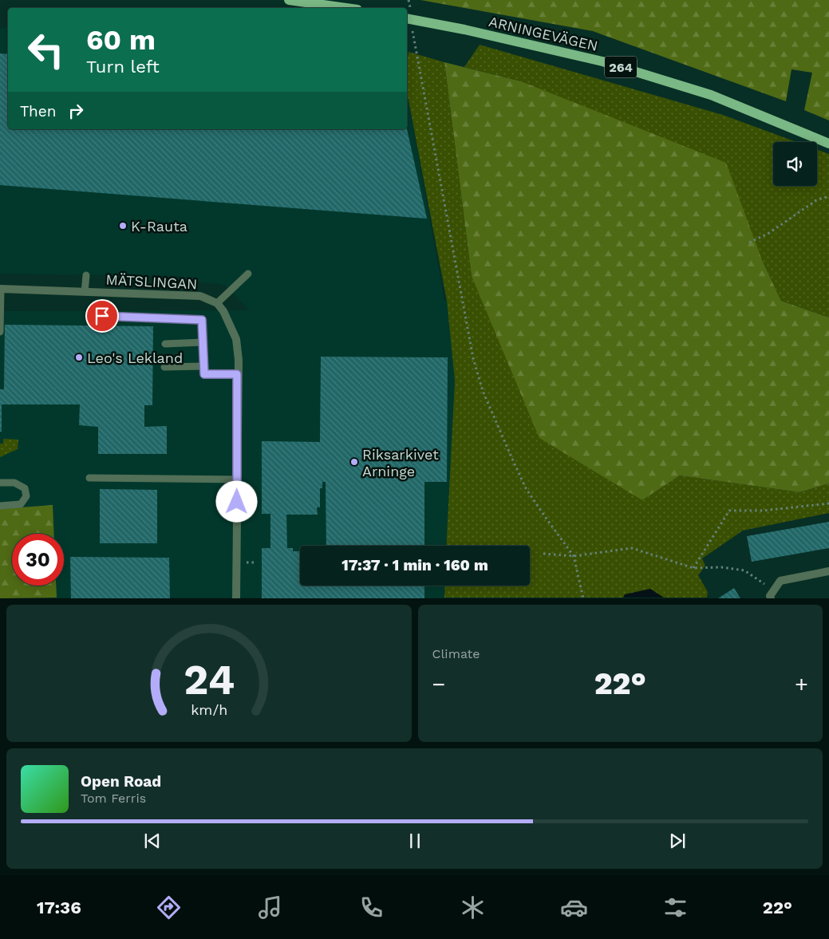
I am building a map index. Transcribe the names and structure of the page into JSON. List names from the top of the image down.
{
  "streets": {
    "main road": ["ARNINGEVÄGEN", "264"],
    "street": ["MÄTSLINGAN"]
  },
  "places": ["K-Rauta", "Leo's Lekland", "Riksarkivet Arninge"],
  "page": {
    "turn": ["60 m", "Turn left"],
    "then": "Then",
    "limit": "30",
    "trip": "17:37 · 1 min · 160 m",
    "tile": "Climate",
    "heat": ["−", "22°", "+"],
    "song": ["Open Road", "Tom Ferris"],
    "tabs": ["17:36", "22°"],
    "gauge": ["24", "km/h"]
  }
}
